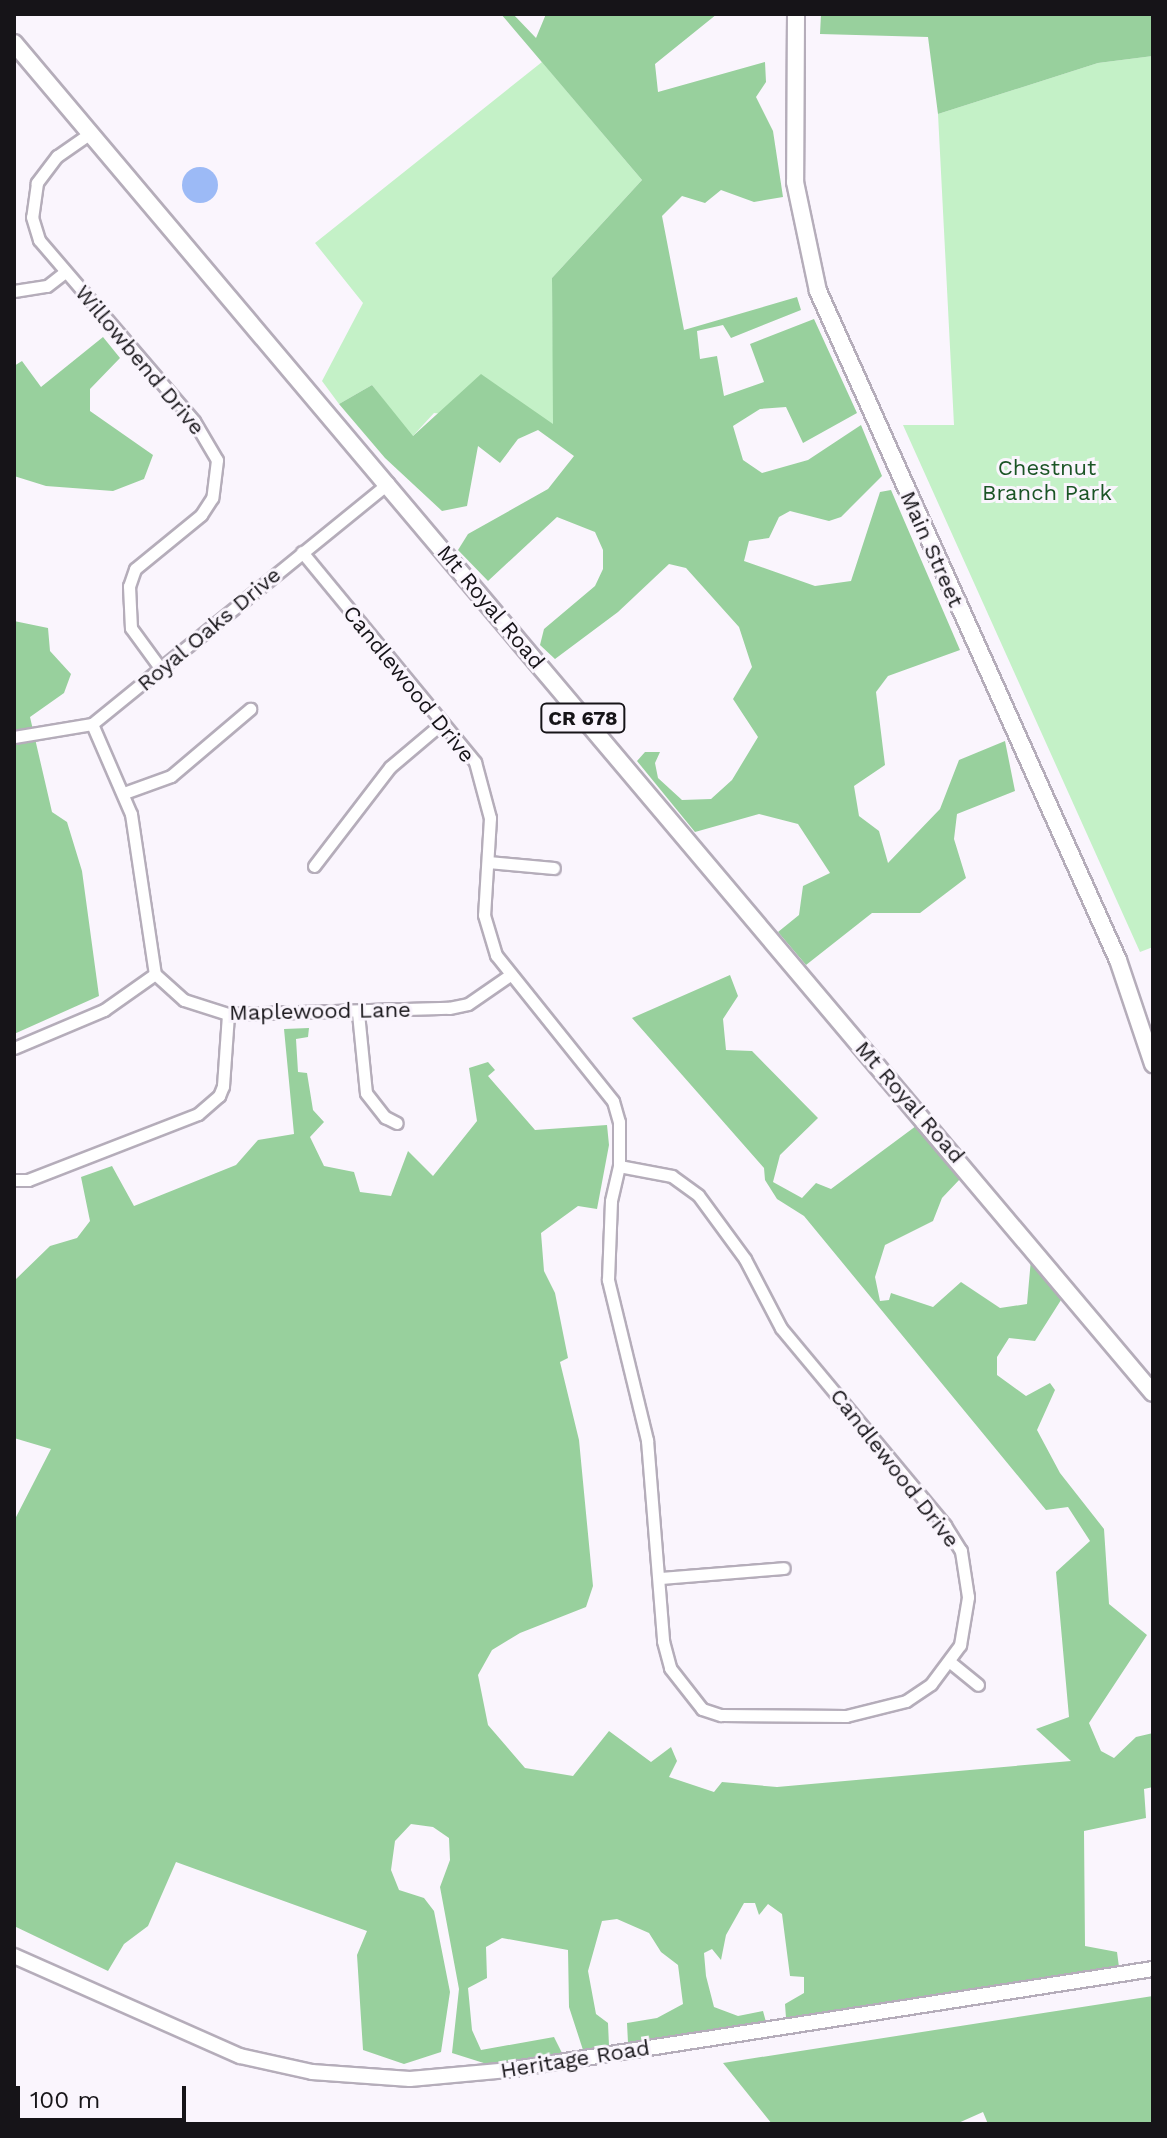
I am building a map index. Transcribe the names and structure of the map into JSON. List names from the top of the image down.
{
  "streets": {
    "main road": ["Main Street", "Mt Royal Road", "CR 678"],
    "street": [
      "Willowbend Drive",
      "Royal Oaks Drive",
      "Candlewood Drive",
      "Maplewood Lane",
      "Heritage Road"
    ]
  },
  "crossings": [
    ["Willowbend Drive", "Mt Royal Road"],
    ["Willowbend Drive", "Royal Oaks Drive"],
    ["Mt Royal Road", "Royal Oaks Drive"],
    ["Royal Oaks Drive", "Candlewood Drive"],
    ["Candlewood Drive", "Maplewood Lane"]
  ],
  "parks": ["Chestnut Branch Park"],
  "scale_bar": "100 m"
}
